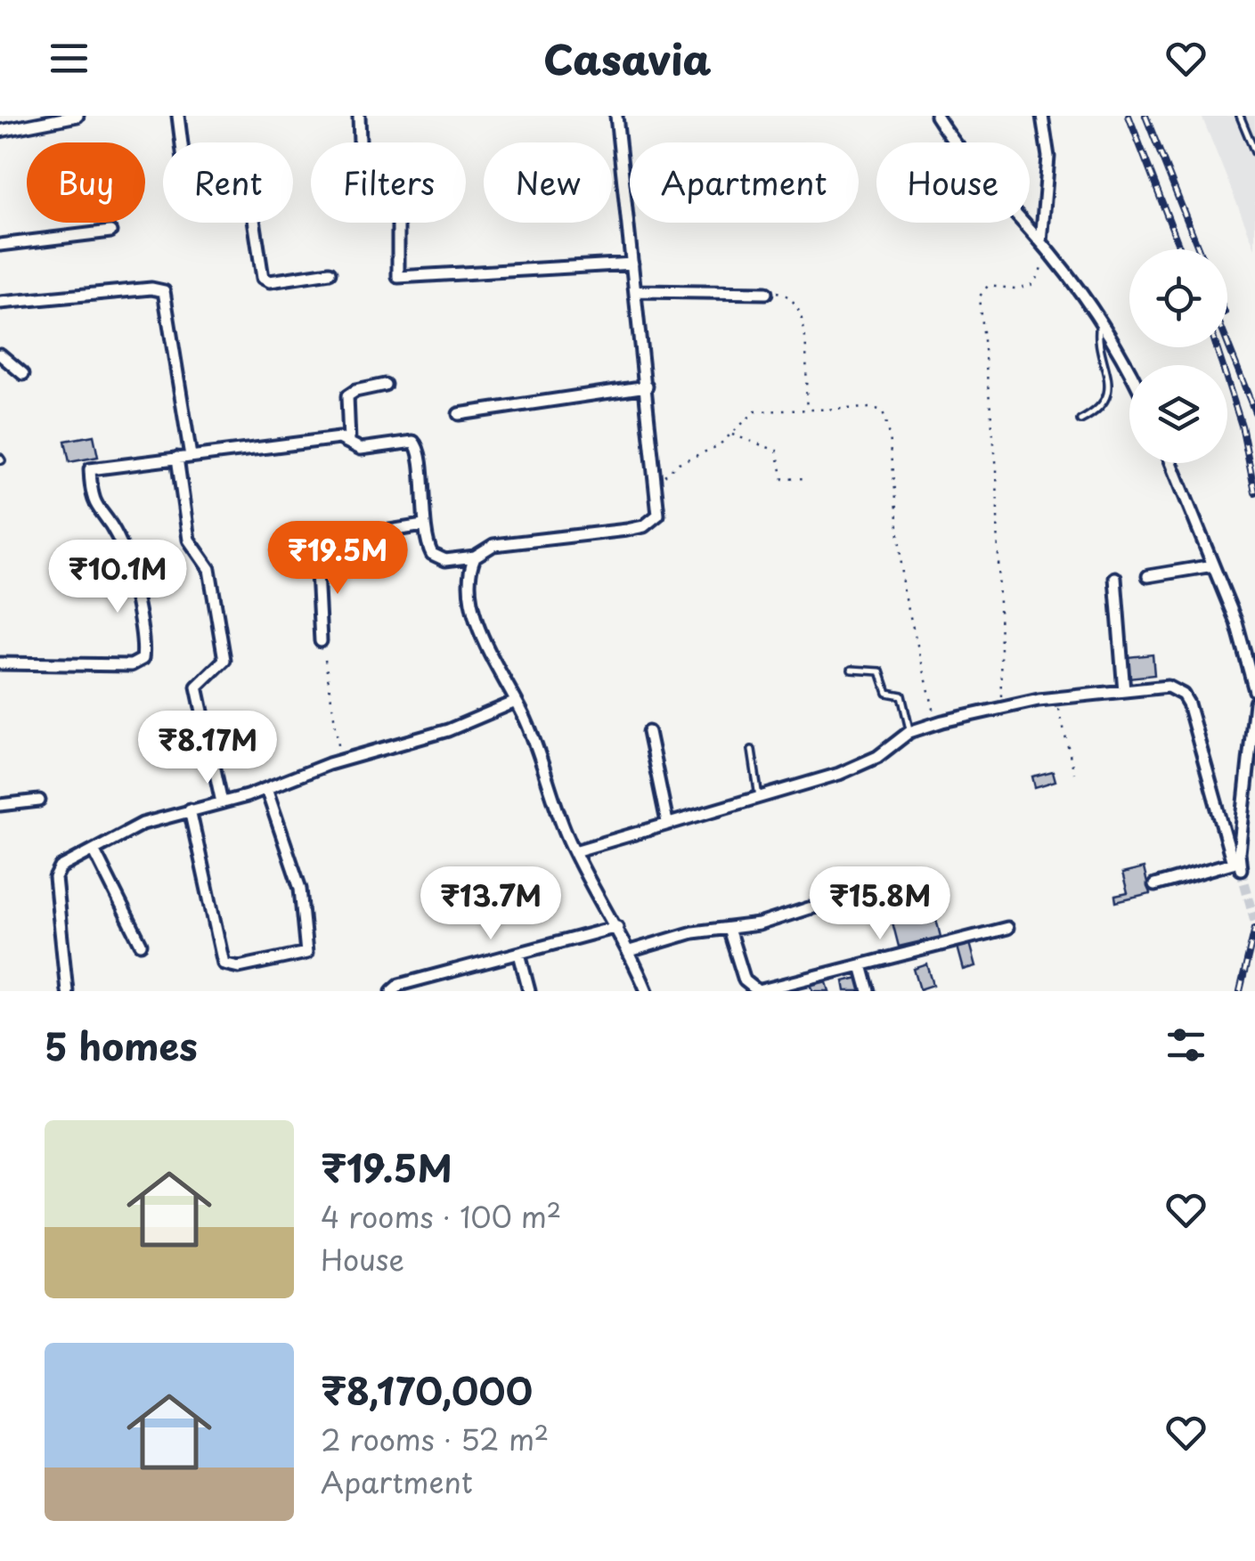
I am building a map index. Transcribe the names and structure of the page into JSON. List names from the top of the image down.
{
  "page": {
    "header": "Casavia",
    "chip": [
      "Buy",
      "Rent",
      "Filters",
      "New",
      "Apartment",
      "House"
    ],
    "price": [
      "₹19.5M",
      "₹10.1M",
      "₹8.17M",
      "₹13.7M",
      "₹15.8M"
    ],
    "heading": "5 homes",
    "list": [
      {
        "name": "₹19.5M",
        "note": "4 rooms · 100 m² · House"
      },
      {
        "name": "₹8,170,000",
        "note": "2 rooms · 52 m² · Apartment"
      }
    ]
  }
}
